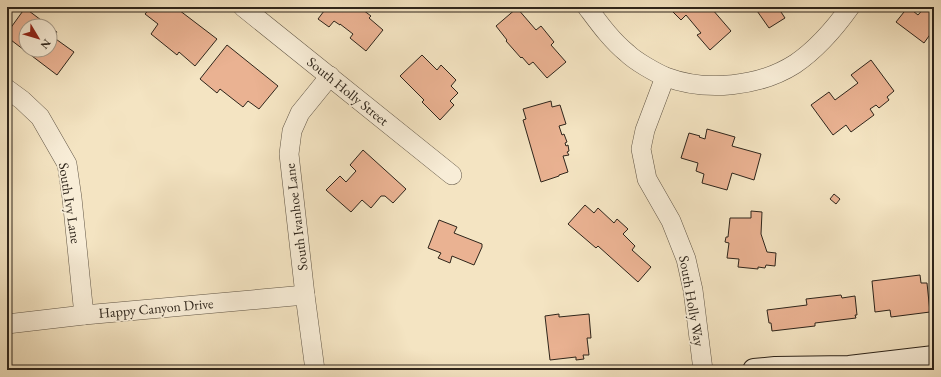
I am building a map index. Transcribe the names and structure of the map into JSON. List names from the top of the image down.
{
  "streets": {
    "street": [
      "South Holly Street",
      "South Ivy Lane",
      "South Ivanhoe Lane",
      "South Holly Way",
      "Happy Canyon Drive"
    ]
  },
  "crossings": [
    ["South Holly Street", "South Ivanhoe Lane"],
    ["South Ivy Lane", "Happy Canyon Drive"],
    ["South Ivanhoe Lane", "Happy Canyon Drive"]
  ],
  "north": "bottom right"
}
